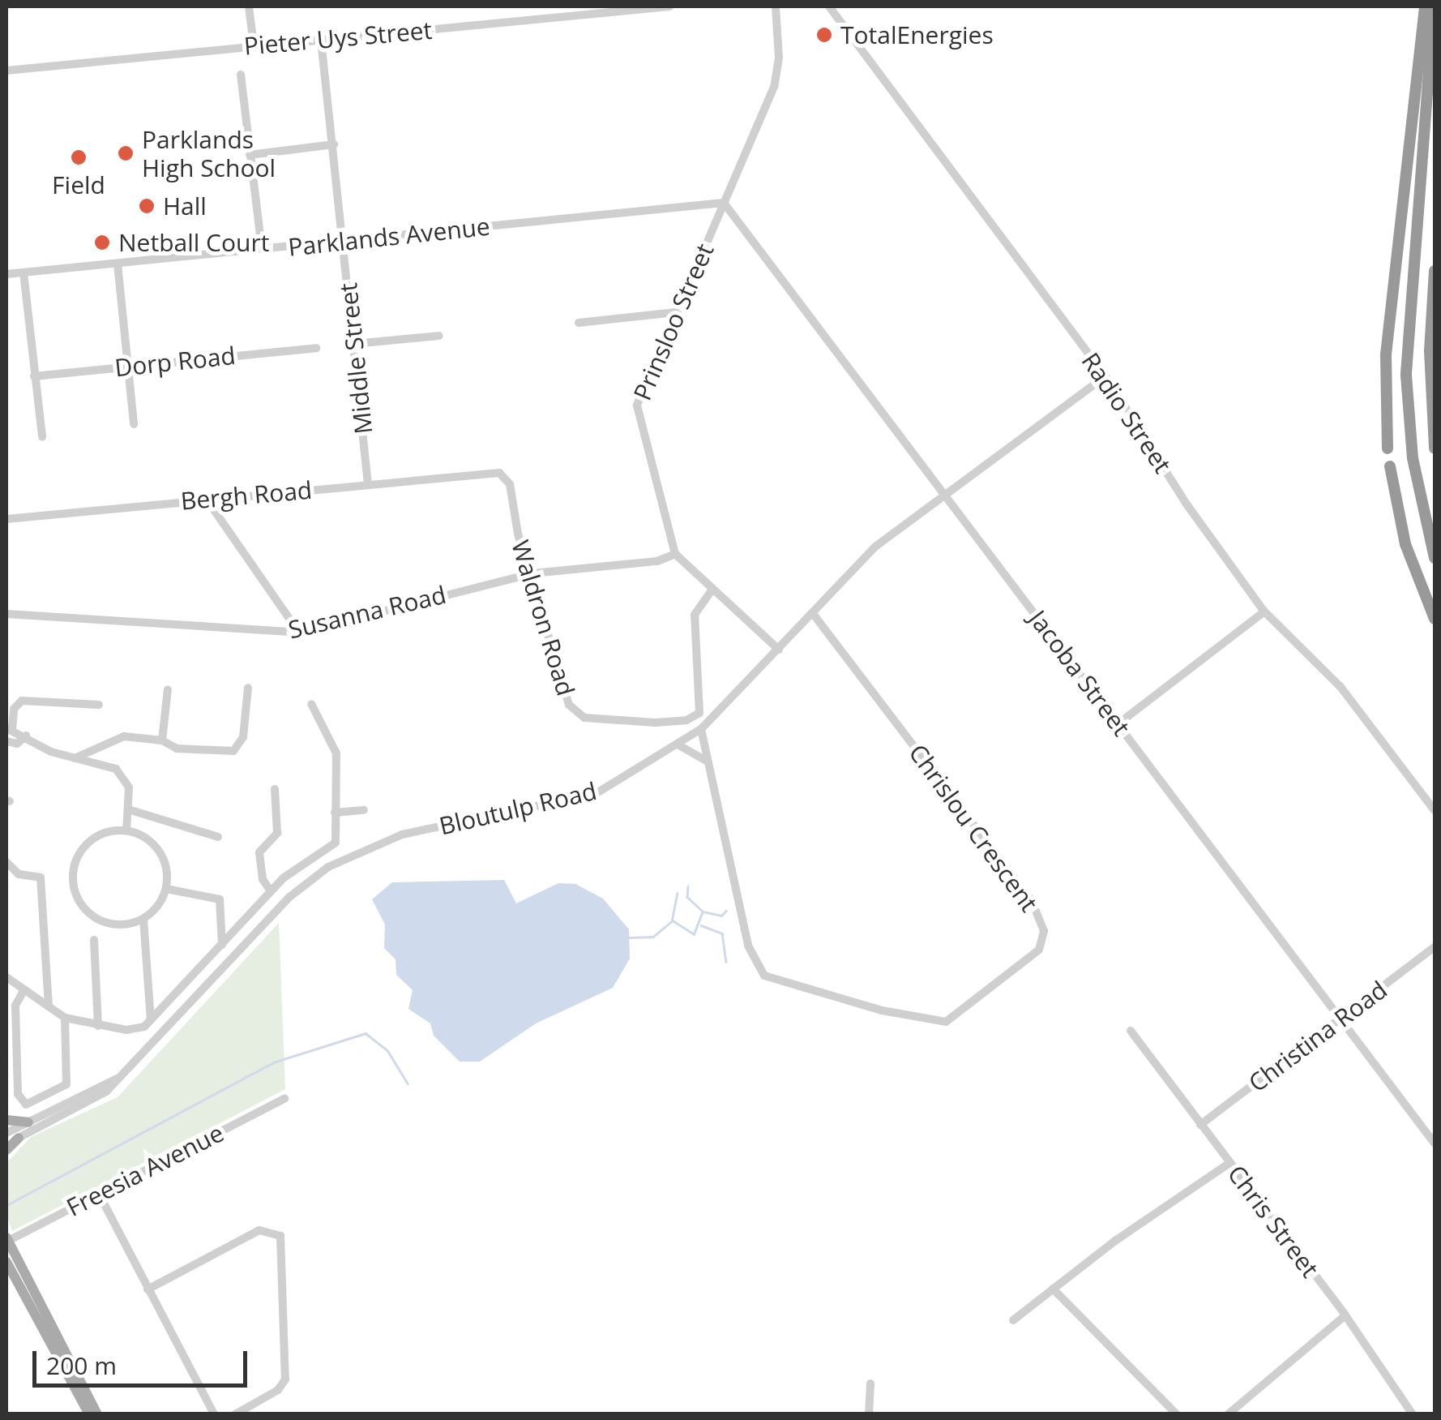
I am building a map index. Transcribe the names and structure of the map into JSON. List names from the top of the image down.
{
  "streets": {
    "street": [
      "Pieter Uys Street",
      "Parklands Avenue",
      "Prinsloo Street",
      "Middle Street",
      "Dorp Road",
      "Radio Street",
      "Bergh Road",
      "Susanna Road",
      "Waldron Road",
      "Jacoba Street",
      "Bloutulp Road",
      "Chrislou Crescent",
      "Christina Road",
      "Freesia Avenue",
      "Chris Street"
    ]
  },
  "crossings": [
    ["Pieter Uys Street", "Middle Street"],
    ["Parklands Avenue", "Prinsloo Street"],
    ["Parklands Avenue", "Middle Street"],
    ["Parklands Avenue", "Jacoba Street"],
    ["Prinsloo Street", "Susanna Road"],
    ["Prinsloo Street", "Jacoba Street"],
    ["Middle Street", "Bergh Road"],
    ["Radio Street", "Bloutulp Road"],
    ["Bergh Road", "Waldron Road"],
    ["Susanna Road", "Waldron Road"],
    ["Jacoba Street", "Bloutulp Road"],
    ["Jacoba Street", "Christina Road"],
    ["Bloutulp Road", "Chrislou Crescent"],
    ["Christina Road", "Chris Street"]
  ],
  "places": [
    "TotalEnergies",
    "Parklands High School",
    "Field",
    "Hall",
    "Netball Court"
  ],
  "scale_bar": "200 m"
}
